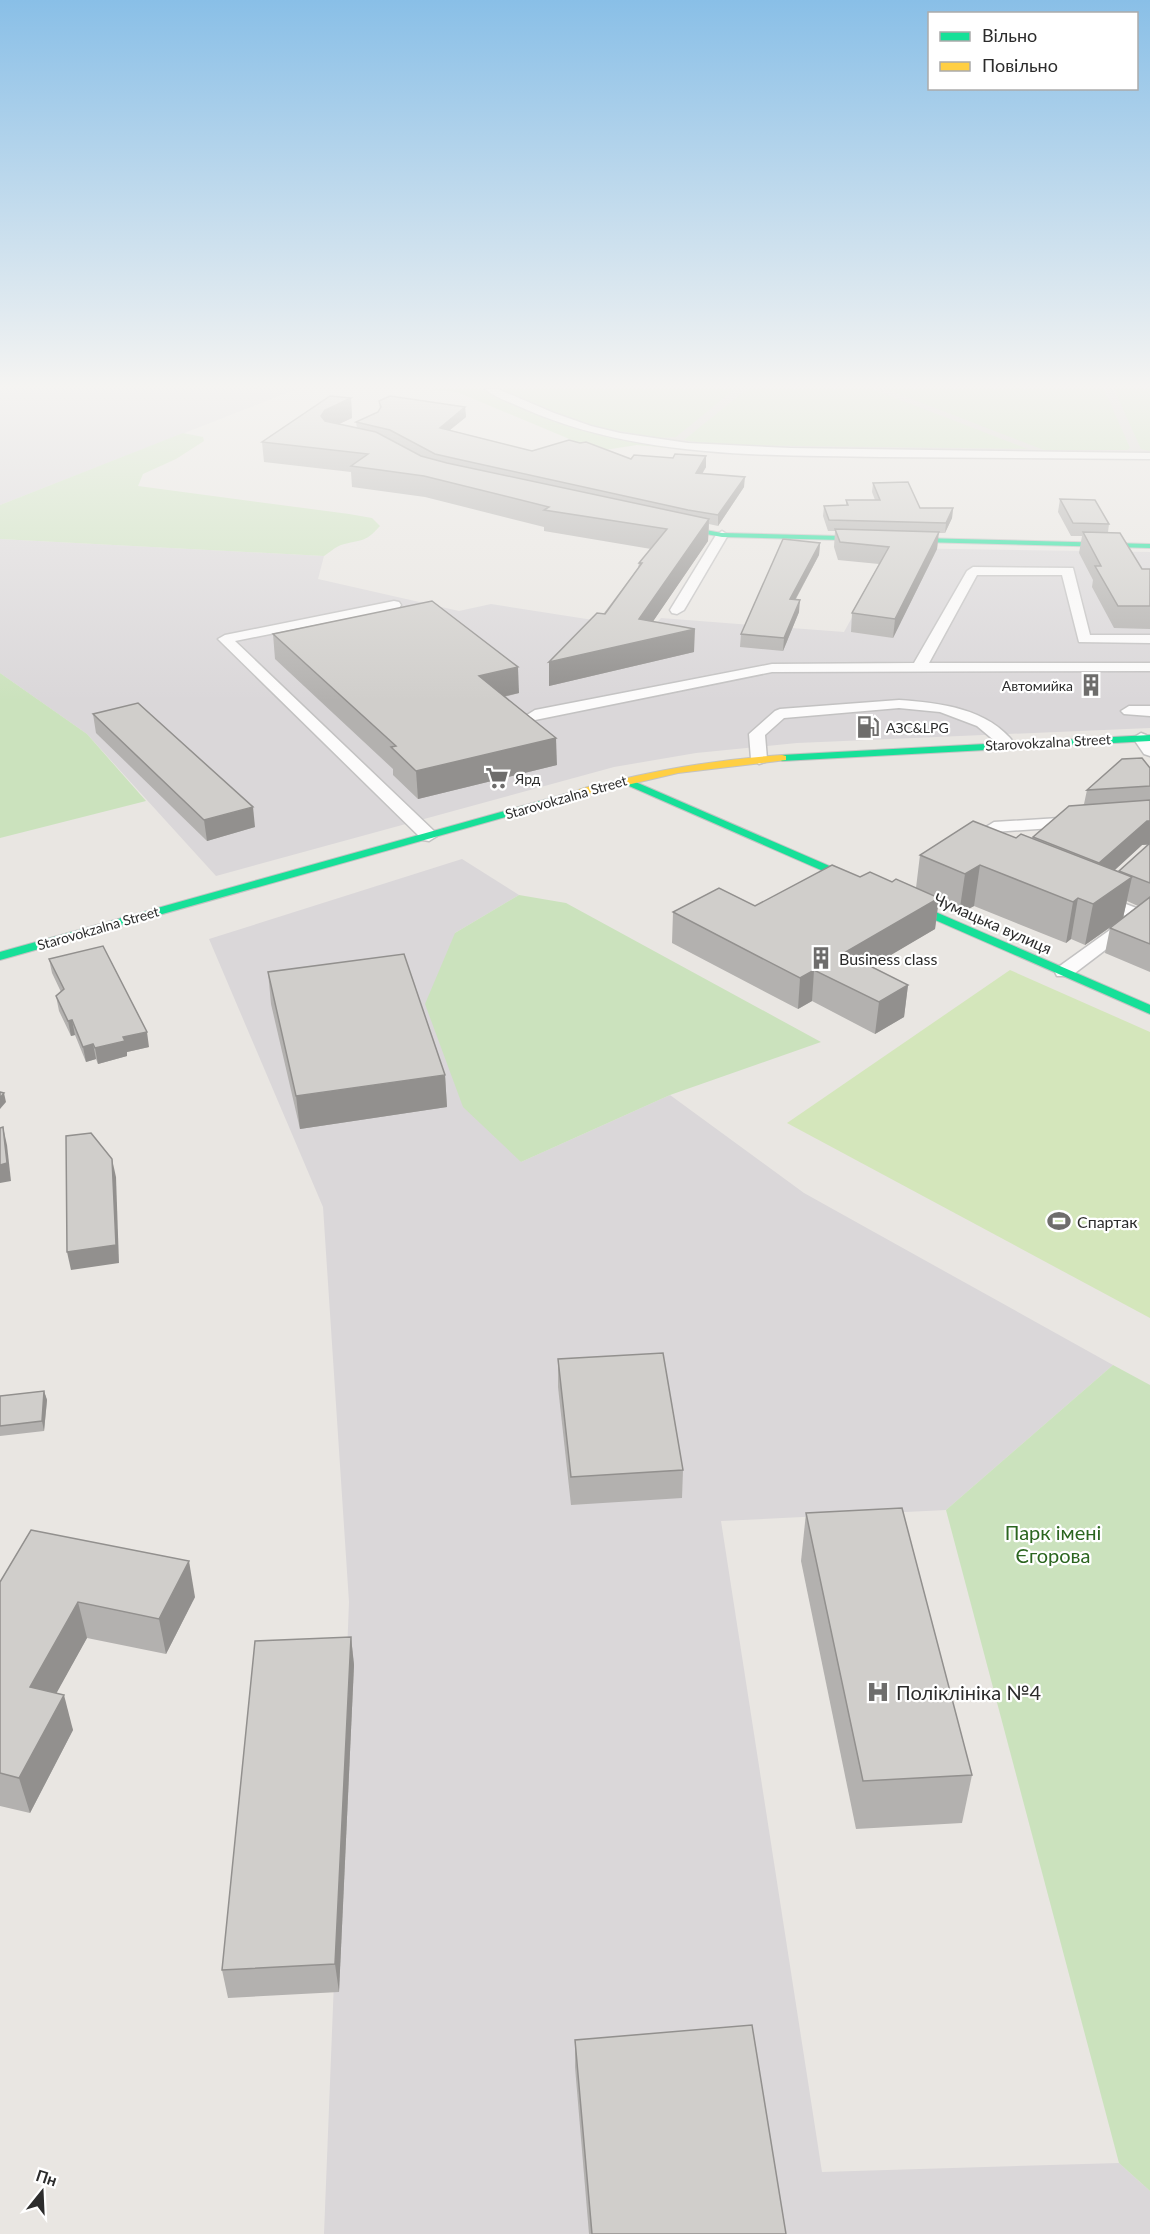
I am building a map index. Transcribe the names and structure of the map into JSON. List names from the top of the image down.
{
  "streets": {
    "street": ["Starovokzalna Street", "Чумацька вулиця"]
  },
  "crossings": [
    ["Starovokzalna Street", "Чумацька вулиця"]
  ],
  "parks": ["Парк імені Єгорова"],
  "places": {
    "building": ["Автомийка", "Business class"],
    "fuel station": ["АЗС&LPG"],
    "supermarket": ["Ярд"],
    "sports": ["Спартак"],
    "hospital": ["Поліклініка №4"]
  },
  "legend": ["Вільно", "Повільно"],
  "north": "top"
}
